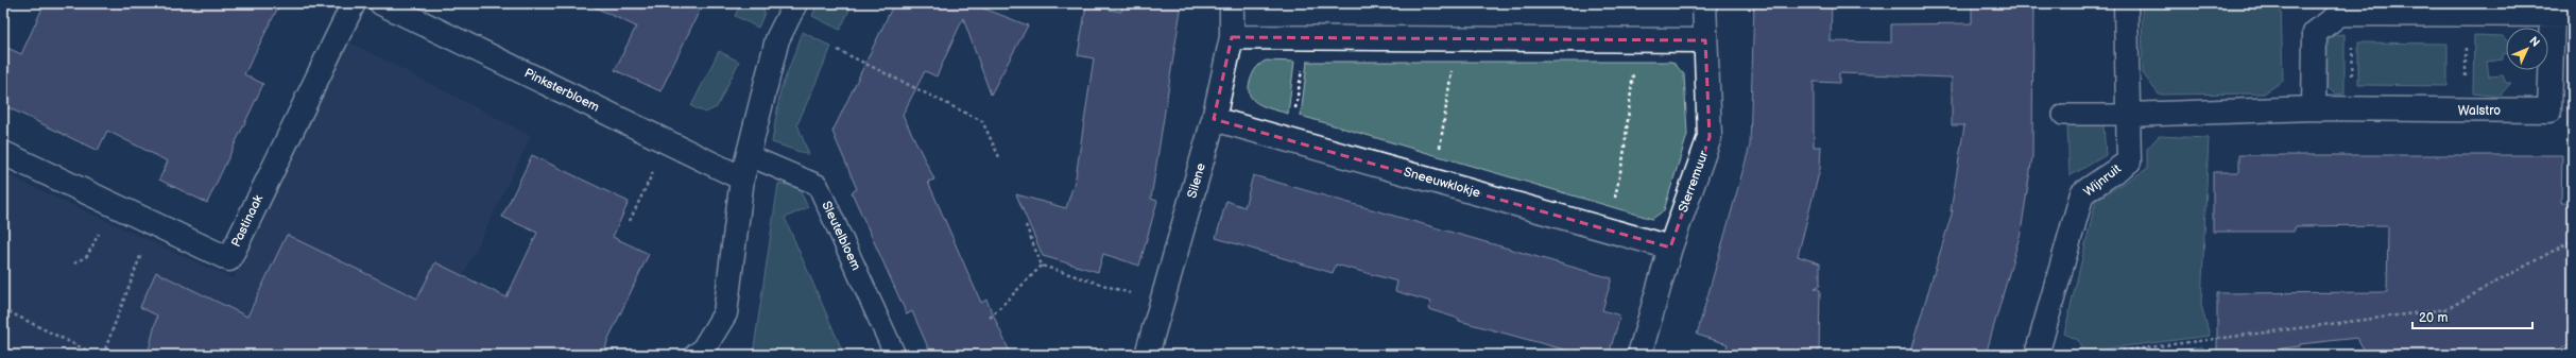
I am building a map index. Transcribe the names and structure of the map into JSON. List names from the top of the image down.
{
  "streets": {
    "street": [
      "Pinksterbloem",
      "Walstro",
      "Silene",
      "Wijnruit",
      "Sterremuur",
      "Sneeuwklokje",
      "Pastinaak"
    ],
    "lane": ["Sleutelbloem"]
  },
  "crossings": [
    ["Walstro", "Wijnruit"],
    ["Silene", "Sneeuwklokje"],
    ["Sterremuur", "Sneeuwklokje"]
  ],
  "scale_bar": "20 m",
  "north": "top right"
}
